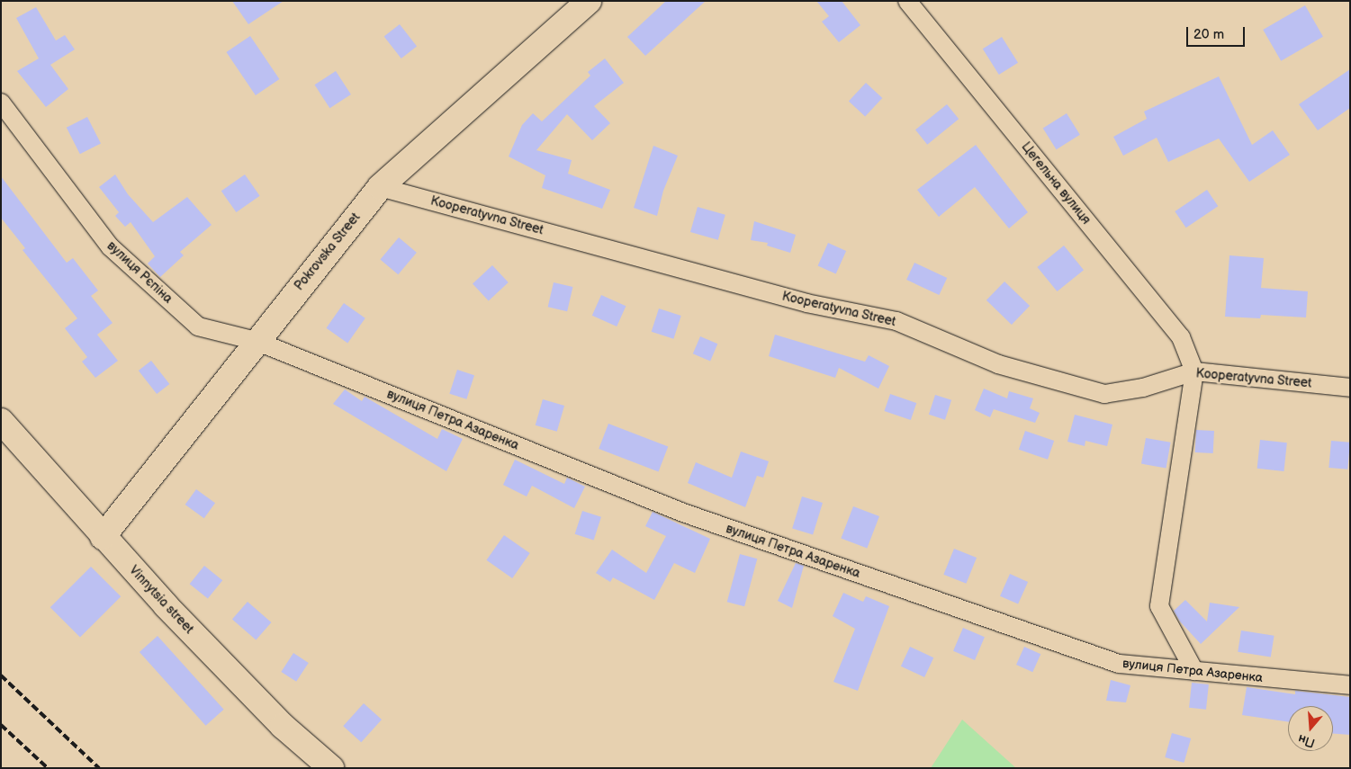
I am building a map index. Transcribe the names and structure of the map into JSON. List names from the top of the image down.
{
  "streets": {
    "street": [
      "Цегельна вулиця",
      "Kooperatyvna Street",
      "Pokrovska Street",
      "вулиця Рєпіна",
      "вулиця Петра Азаренка",
      "Vinnytsia street"
    ]
  },
  "crossings": [
    ["Цегельна вулиця", "Kooperatyvna Street"],
    ["Kooperatyvna Street", "Pokrovska Street"],
    ["Pokrovska Street", "вулиця Рєпіна"],
    ["Pokrovska Street", "вулиця Петра Азаренка"],
    ["Pokrovska Street", "Vinnytsia street"],
    ["вулиця Рєпіна", "вулиця Петра Азаренка"]
  ],
  "scale_bar": "20 m",
  "north": "bottom"
}
